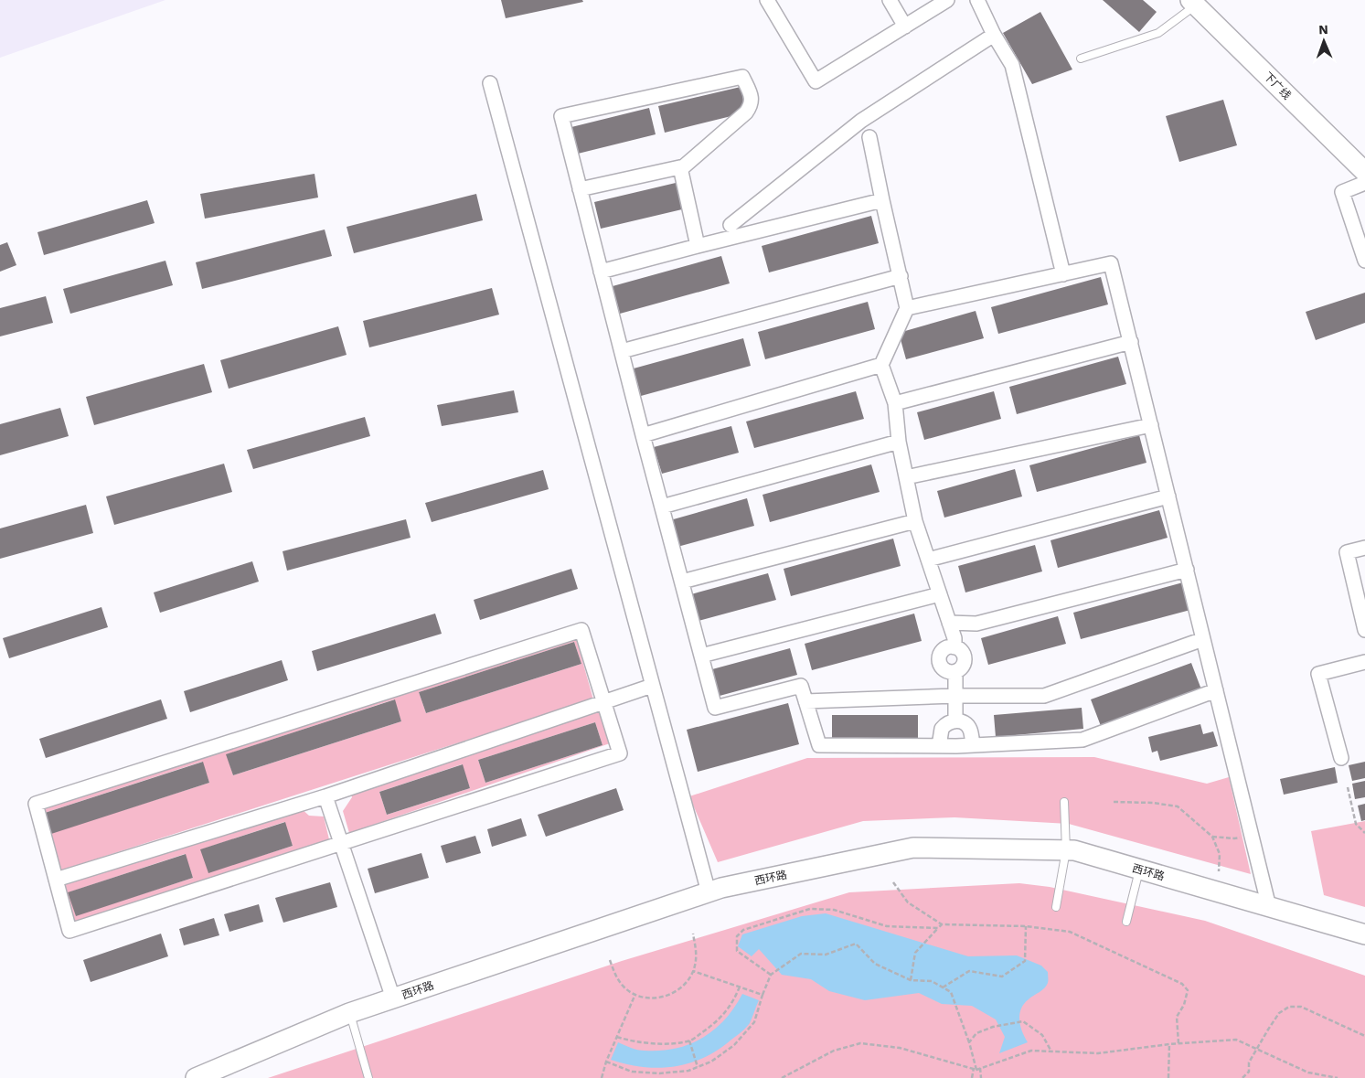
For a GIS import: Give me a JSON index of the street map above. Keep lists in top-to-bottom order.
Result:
{
  "streets": {
    "main road": ["下广线", "西环路"]
  },
  "north": "top"
}
